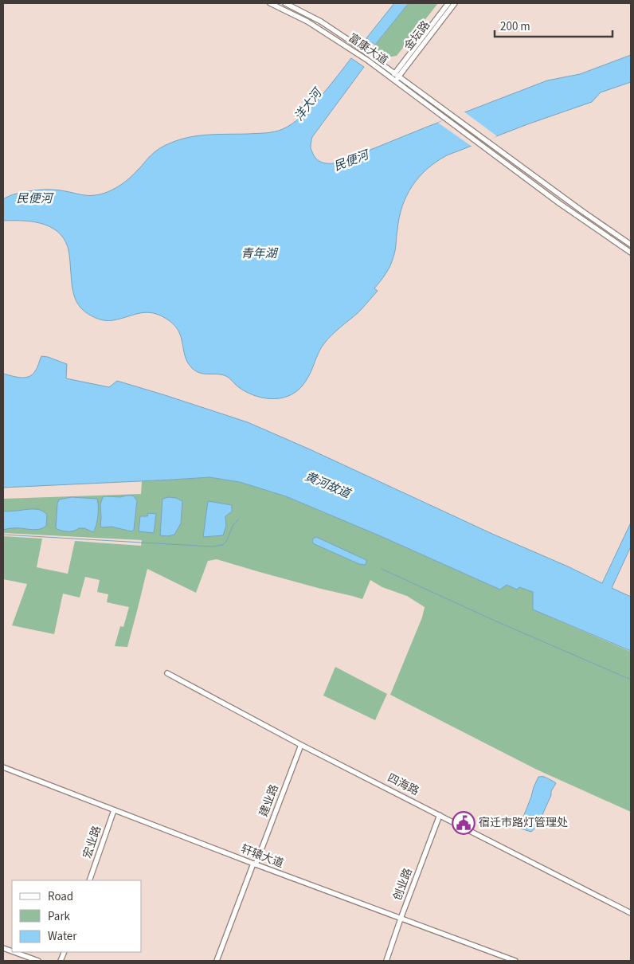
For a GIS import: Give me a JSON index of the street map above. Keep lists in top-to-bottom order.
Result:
{
  "streets": {
    "street": [
      "金坛路",
      "富康大道",
      "四海路",
      "建业路",
      "宏业路",
      "轩辕大道",
      "创业路"
    ]
  },
  "crossings": [
    ["金坛路", "富康大道"],
    ["四海路", "建业路"],
    ["四海路", "创业路"],
    ["建业路", "轩辕大道"],
    ["宏业路", "轩辕大道"],
    ["轩辕大道", "创业路"]
  ],
  "water": [
    "洋大河",
    "民便河",
    "青年湖",
    "黄河故道"
  ],
  "places": {
    "public building": ["宿迁市路灯管理处"]
  },
  "legend": ["Road", "Park", "Water"],
  "scale_bar": "200 m"
}
